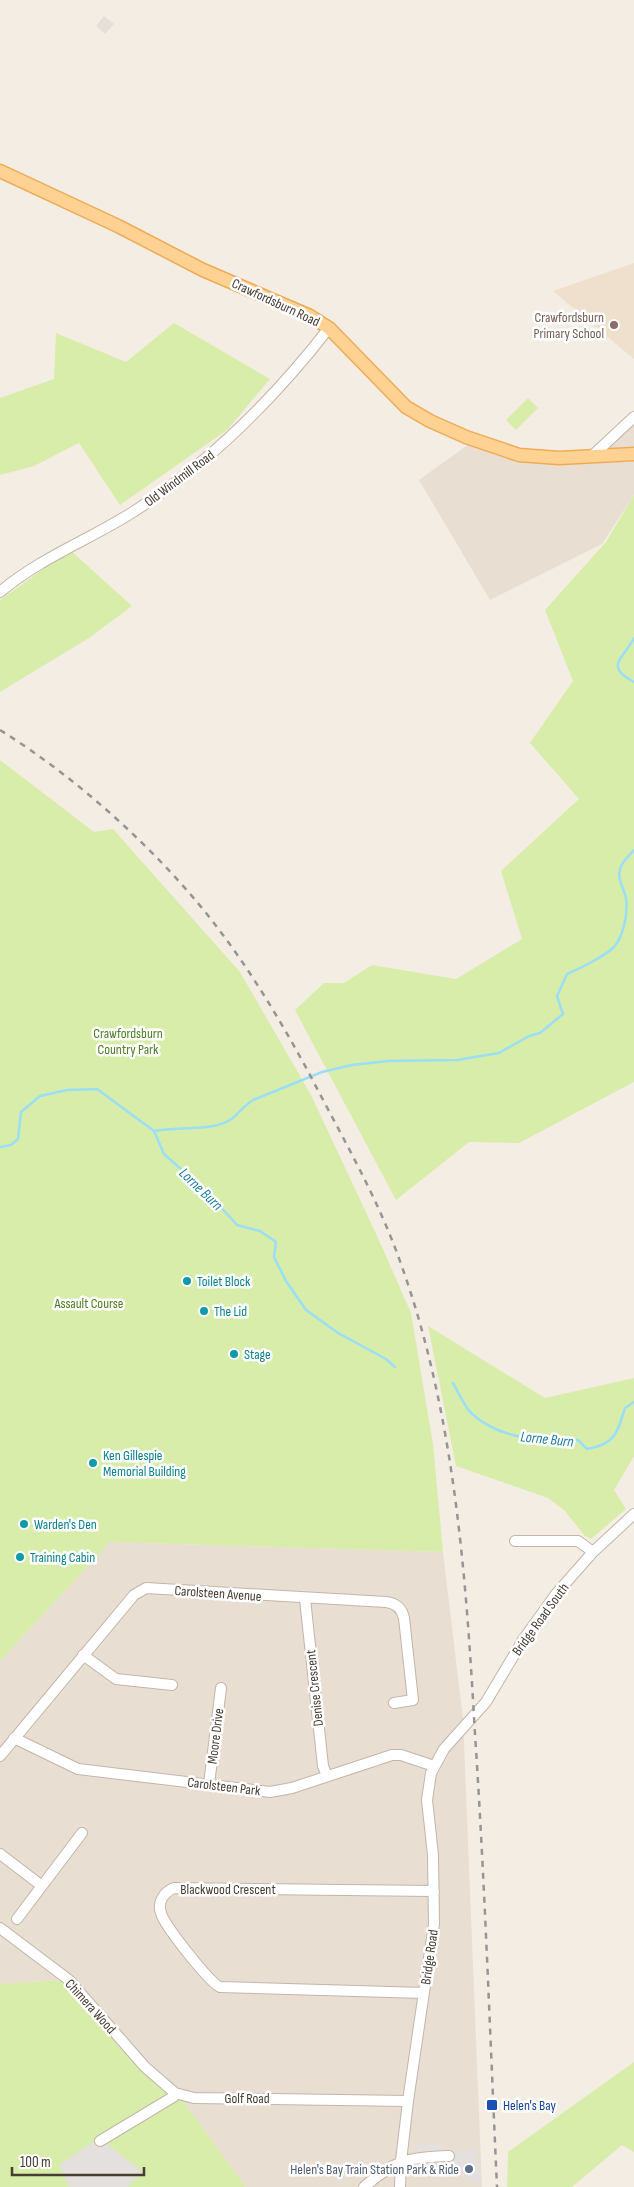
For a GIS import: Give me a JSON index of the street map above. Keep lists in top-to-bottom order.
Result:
{
  "streets": {
    "main road": ["Crawfordsburn Road"],
    "street": [
      "Old Windmill Road",
      "Carolsteen Avenue",
      "Bridge Road South",
      "Denise Crescent",
      "Moore Drive",
      "Carolsteen Park",
      "Blackwood Crescent",
      "Bridge Road",
      "Chimera Wood",
      "Golf Road"
    ]
  },
  "crossings": [
    ["Crawfordsburn Road", "Old Windmill Road"],
    ["Carolsteen Avenue", "Denise Crescent"],
    ["Carolsteen Avenue", "Carolsteen Park"],
    ["Bridge Road South", "Bridge Road"],
    ["Denise Crescent", "Carolsteen Park"],
    ["Moore Drive", "Carolsteen Park"],
    ["Carolsteen Park", "Bridge Road"],
    ["Blackwood Crescent", "Bridge Road"],
    ["Bridge Road", "Golf Road"],
    ["Chimera Wood", "Golf Road"]
  ],
  "water": ["Lorne Burn"],
  "parks": ["Crawfordsburn Country Park", "Assault Course"],
  "places": {
    "other": [
      "Crawfordsburn Primary School",
      "Toilet Block",
      "The Lid",
      "Stage",
      "Ken Gillespie Memorial Building",
      "Warden's Den",
      "Training Cabin",
      "Helen's Bay Train Station Park & Ride"
    ],
    "transit": ["Helen's Bay"]
  },
  "scale_bar": "100 m"
}
